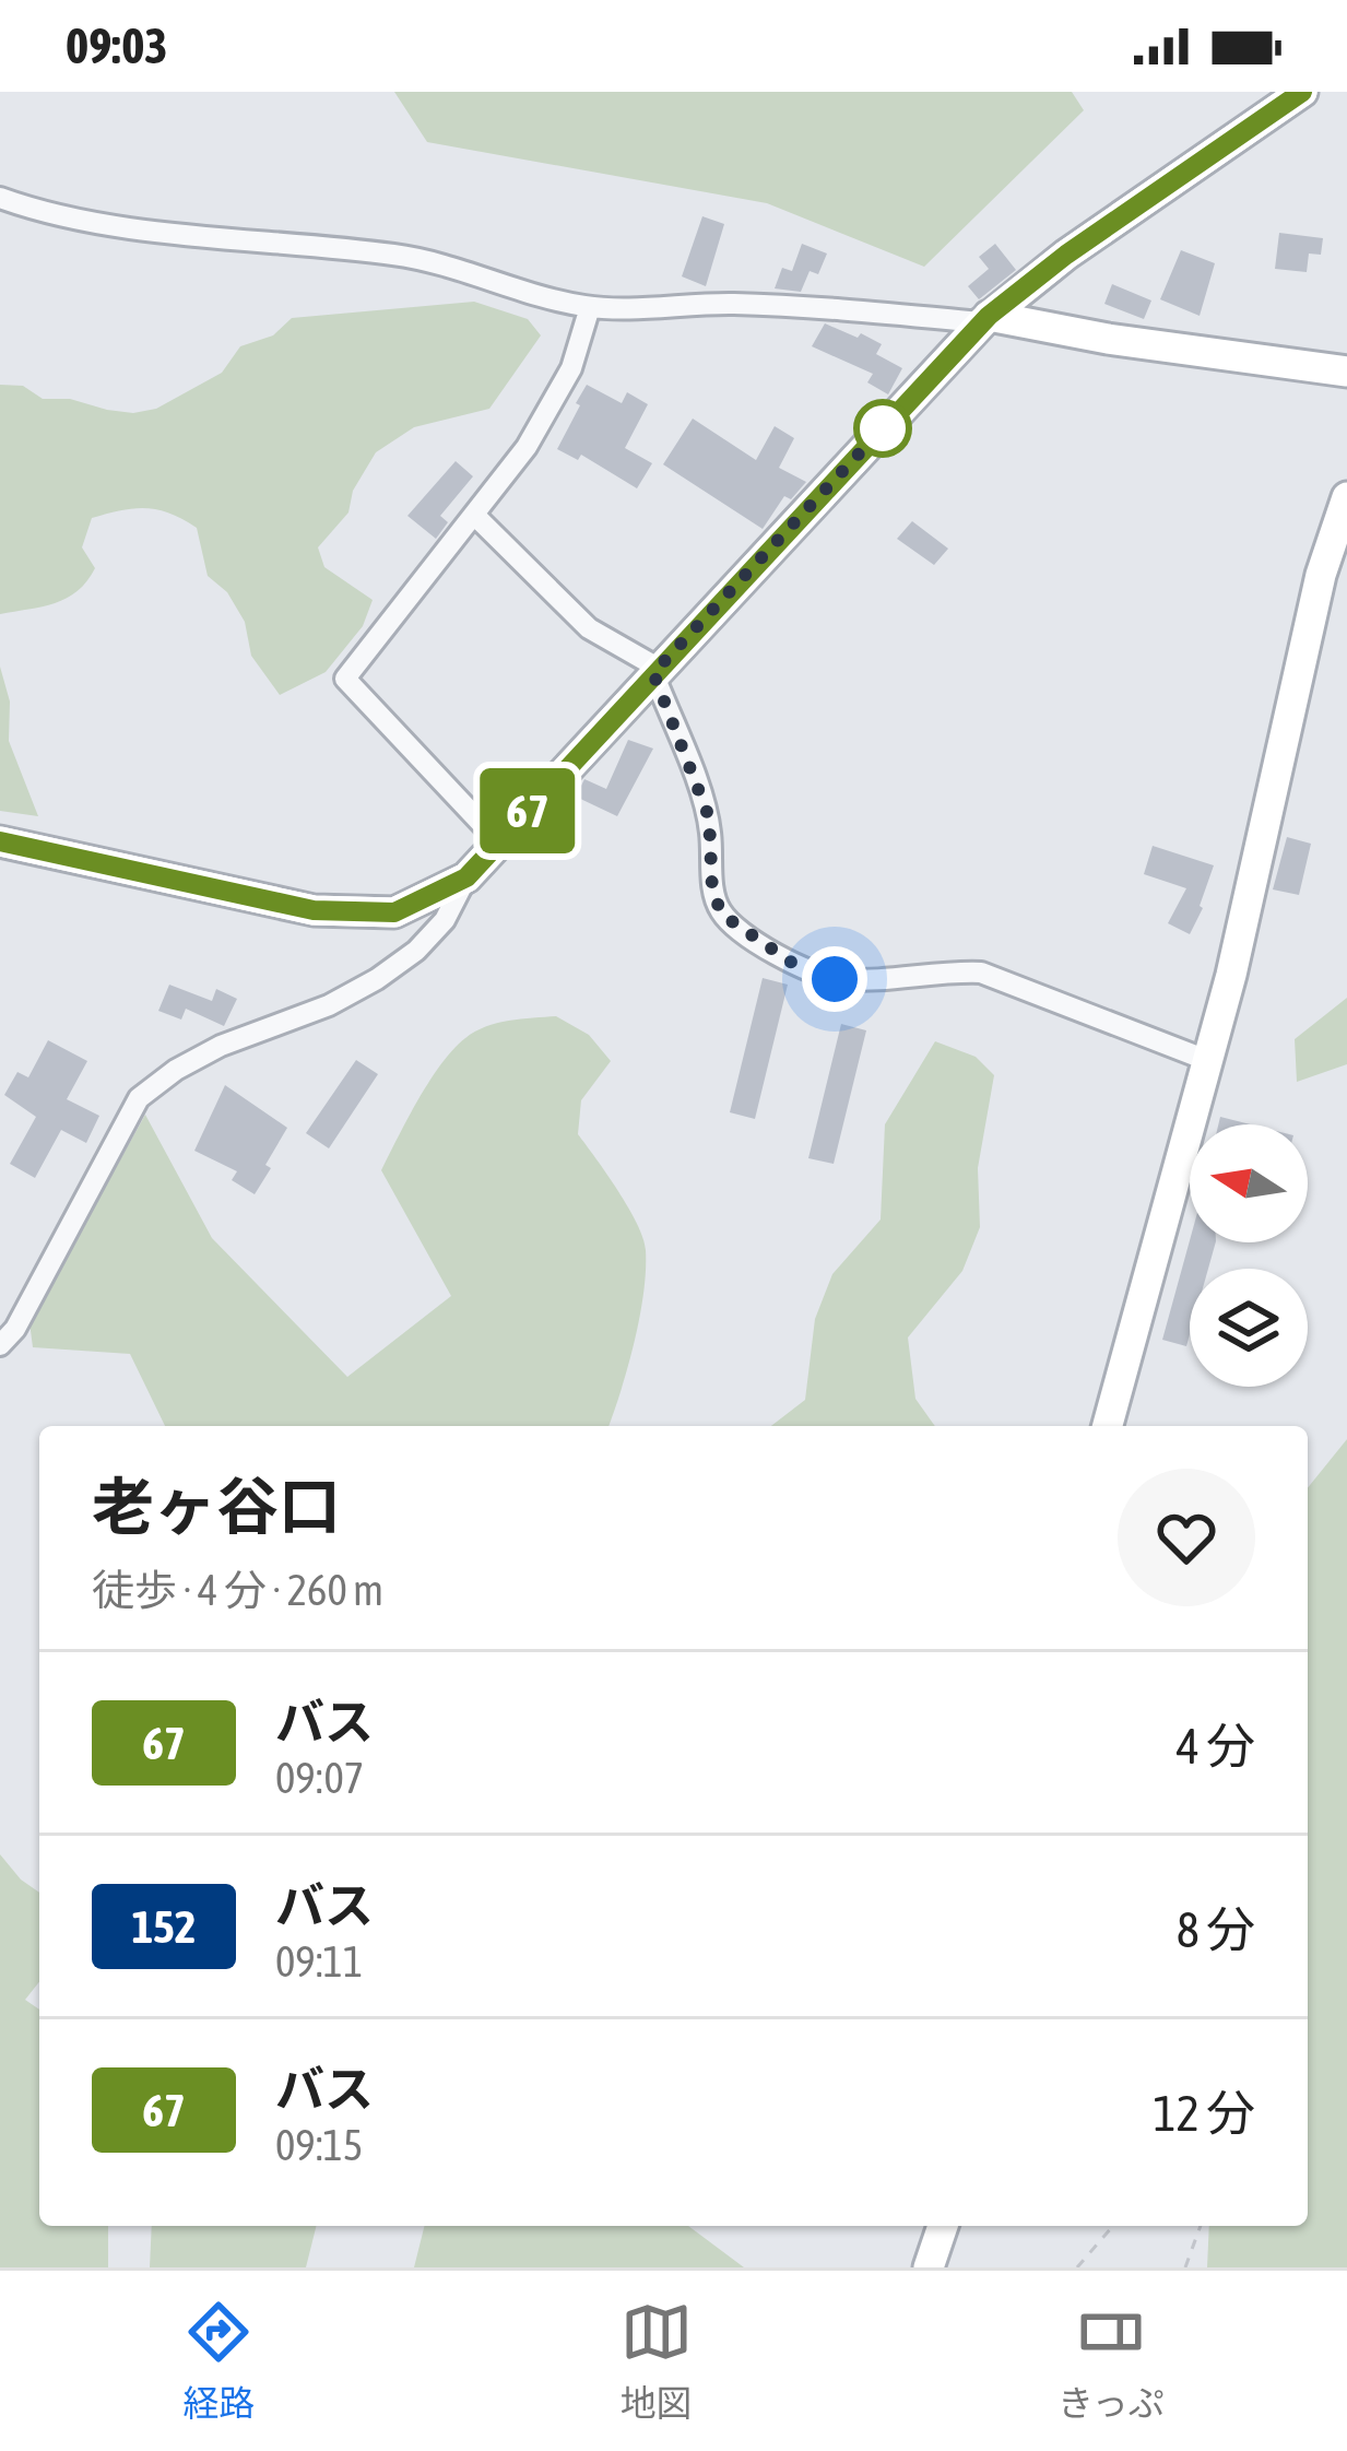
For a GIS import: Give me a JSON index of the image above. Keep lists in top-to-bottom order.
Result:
{
  "lines": ["bus line 67"],
  "north": "left",
  "page": {
    "status": "09:03",
    "on_map": "67",
    "heading": ["老ヶ谷口", "徒歩 · 4 分 · 260 m"],
    "list": [
      {
        "mark": "67",
        "name": "バス",
        "note": "09:07",
        "value": "4 分"
      },
      {
        "mark": "152",
        "name": "バス",
        "note": "09:11",
        "value": "8 分"
      },
      {
        "mark": "67",
        "name": "バス",
        "note": "09:15",
        "value": "12 分"
      }
    ],
    "tabs": ["経路", "地図", "きっぷ"]
  }
}
